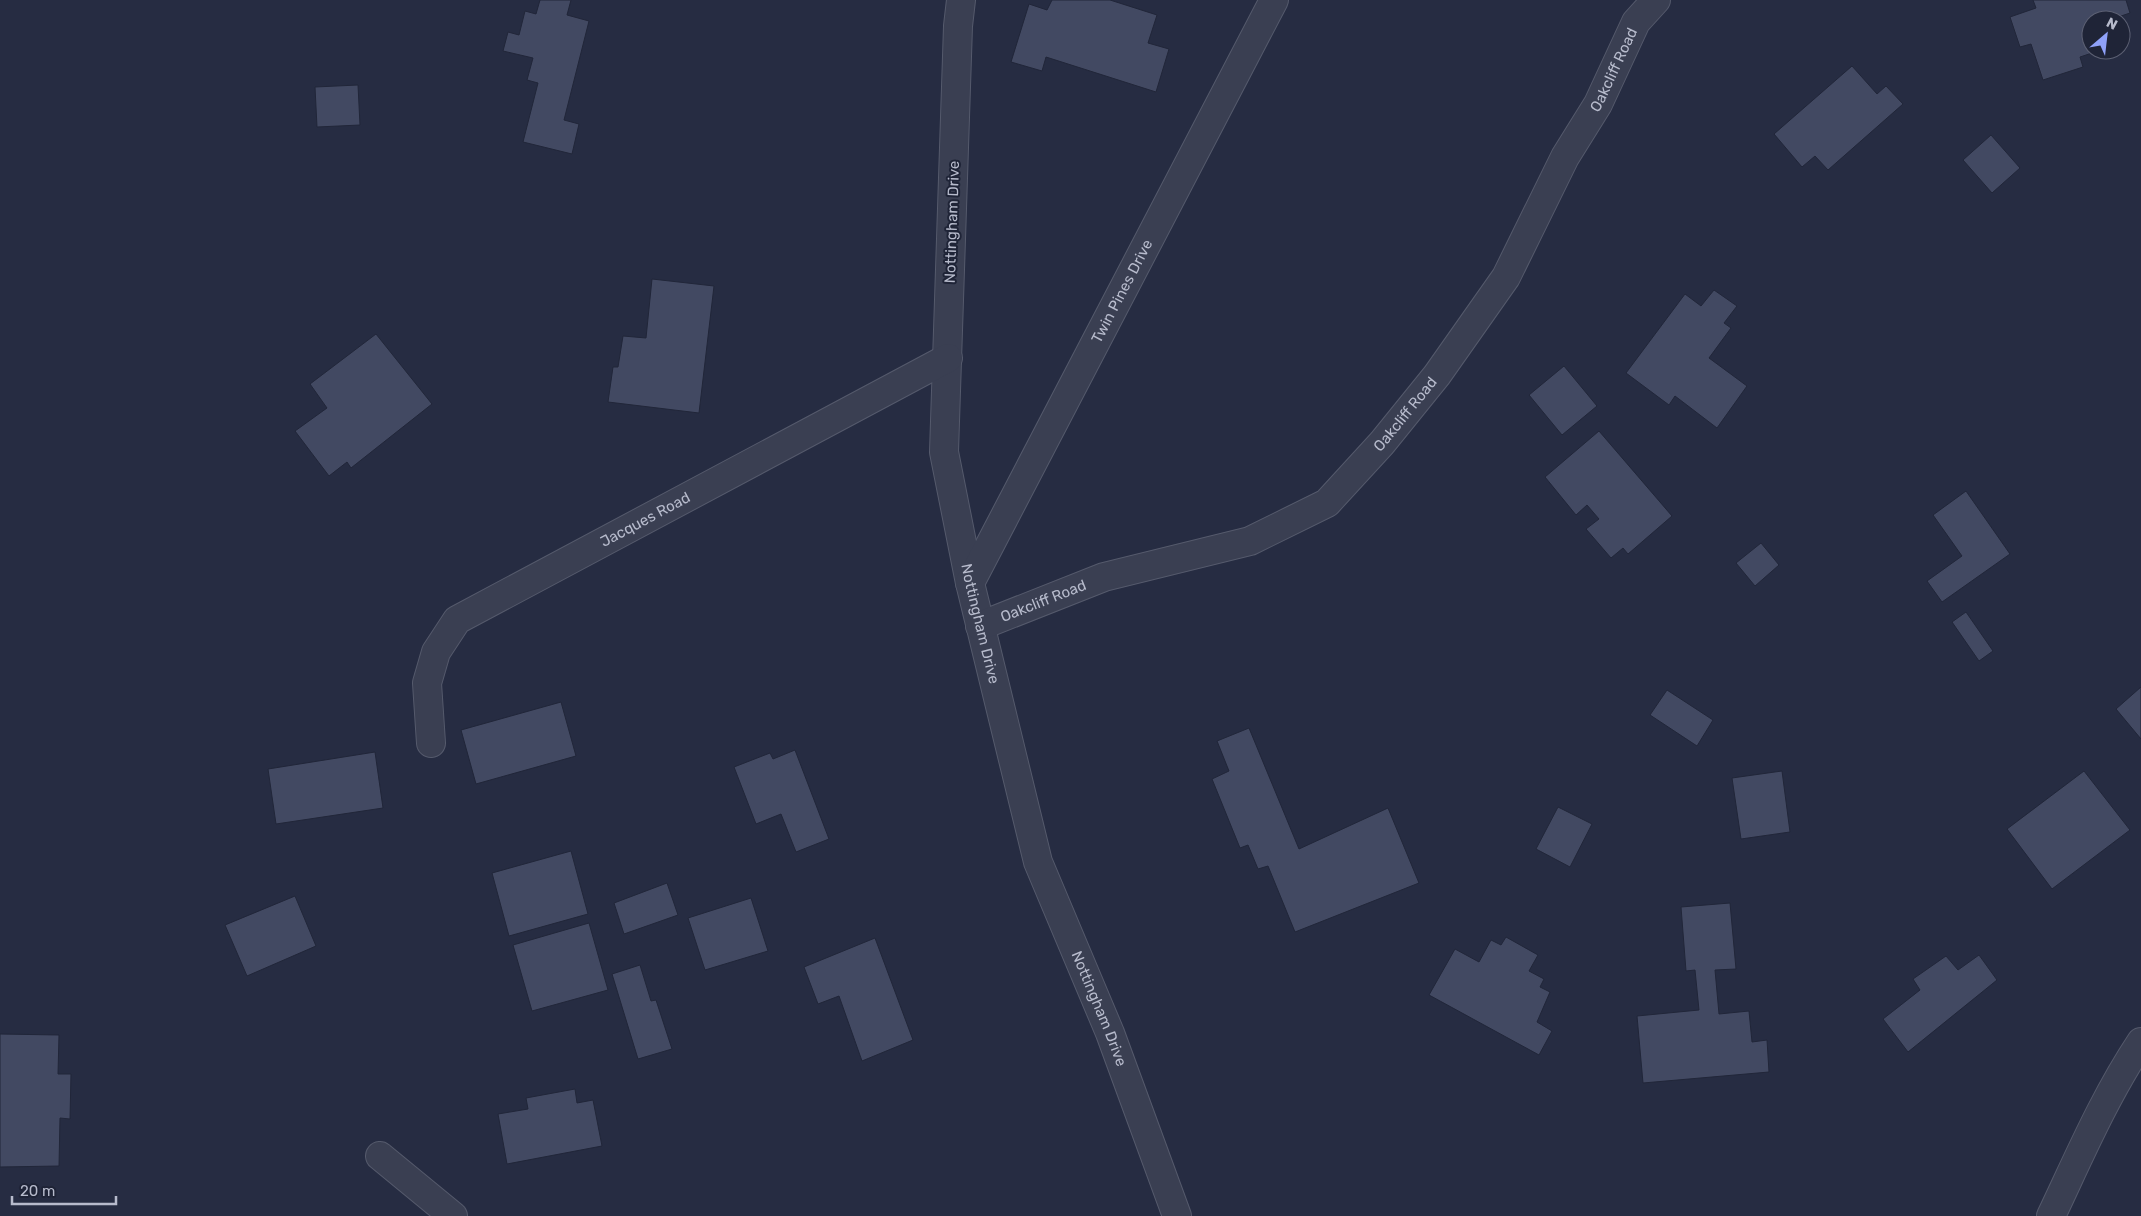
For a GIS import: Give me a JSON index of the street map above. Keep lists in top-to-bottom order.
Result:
{
  "streets": {
    "street": [
      "Oakcliff Road",
      "Nottingham Drive",
      "Twin Pines Drive",
      "Jacques Road"
    ]
  },
  "crossings": [
    ["Oakcliff Road", "Nottingham Drive"],
    ["Nottingham Drive", "Twin Pines Drive"],
    ["Nottingham Drive", "Jacques Road"]
  ],
  "scale_bar": "20 m",
  "north": "top right"
}
